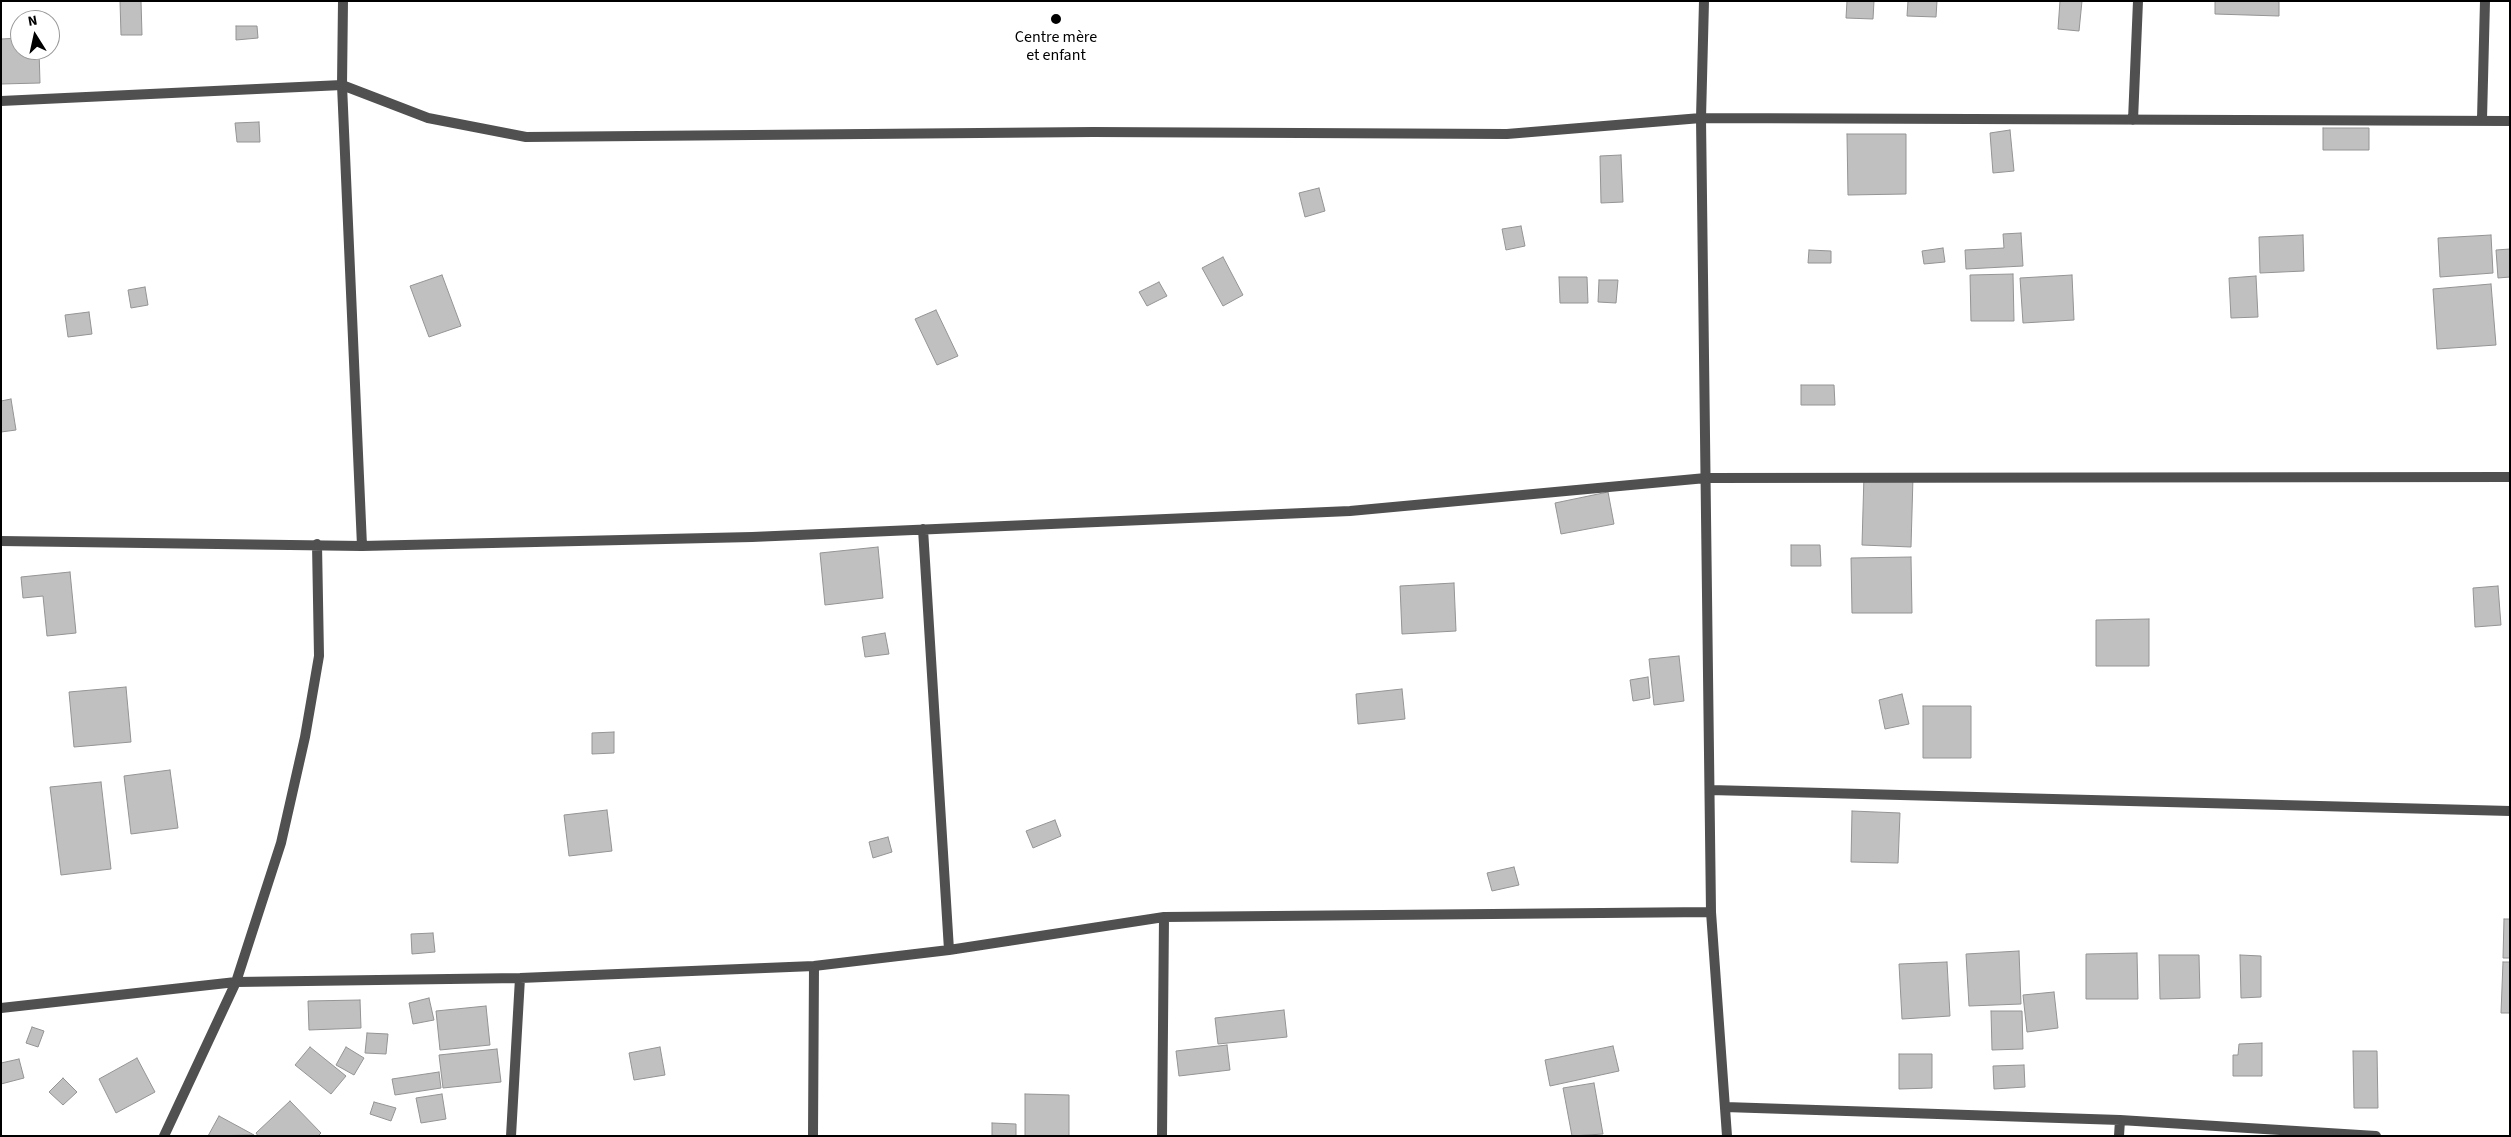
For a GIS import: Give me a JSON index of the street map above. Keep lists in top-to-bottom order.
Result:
{
  "places": ["Centre mère et enfant"],
  "north": "top"
}
